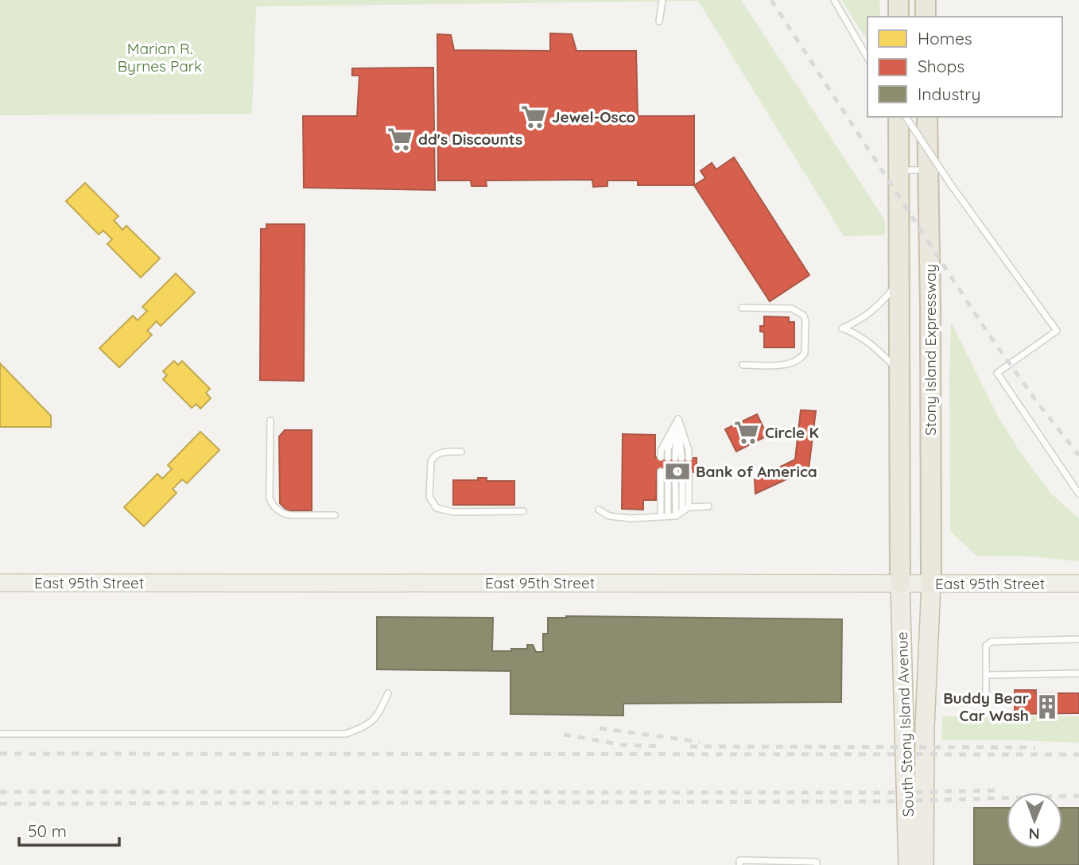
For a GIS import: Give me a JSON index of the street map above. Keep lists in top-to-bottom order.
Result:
{
  "streets": {
    "highway": ["Stony Island Expressway", "South Stony Island Avenue"],
    "main road": ["East 95th Street"]
  },
  "crossings": [
    ["Stony Island Expressway", "East 95th Street"],
    ["Stony Island Expressway", "South Stony Island Avenue"],
    ["East 95th Street", "South Stony Island Avenue"]
  ],
  "parks": ["Marian R. Byrnes Park"],
  "places": {
    "supermarket": ["Jewel-Osco", "dd's Discounts", "Circle K"],
    "bank": ["Bank of America"],
    "building": ["Buddy Bear Car Wash"]
  },
  "legend": ["Homes", "Shops", "Industry"],
  "scale_bar": "50 m",
  "north": "bottom"
}
